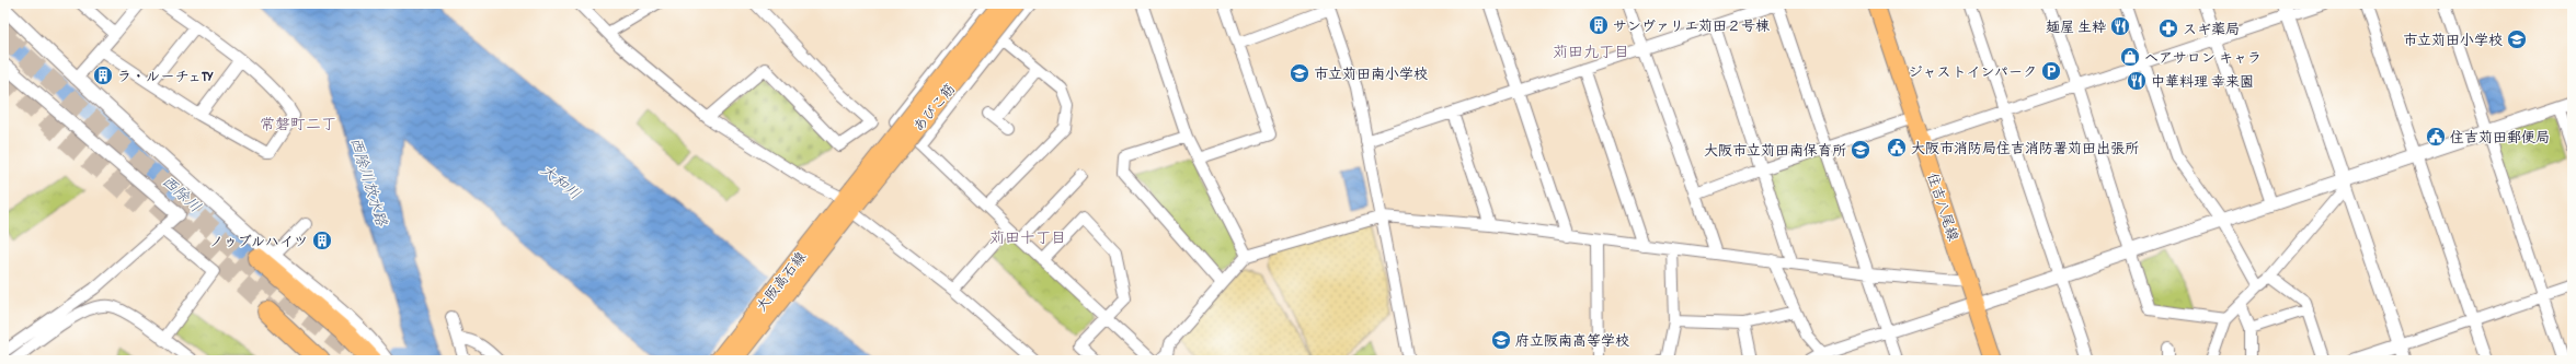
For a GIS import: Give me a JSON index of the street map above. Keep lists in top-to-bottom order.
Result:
{
  "streets": {
    "main road": ["あびこ筋", "住吉八尾線", "大阪高石線"]
  },
  "crossings": [
    ["あびこ筋", "大阪高石線"]
  ],
  "districts": ["苅田九丁目", "常磐町二丁", "苅田十丁目"],
  "water": ["西除川放水路", "大和川", "西除川"],
  "places": {
    "building": ["サンヴァリエ苅田２号棟", "ラ・ルーチェTY", "ノゥブルハイツ"],
    "restaurant": ["麺屋 生粋", "中華料理 幸来園"],
    "pharmacy": ["スギ薬局"],
    "school or university": [
      "市立苅田小学校",
      "市立苅田南小学校",
      "大阪市立苅田南保育所",
      "府立阪南高等学校"
    ],
    "shop": ["ヘアサロン キャラ"],
    "parking": ["ジャストインパーク"],
    "public building": ["住吉苅田郵便局", "大阪市消防局住吉消防署苅田出張所"]
  }
}
